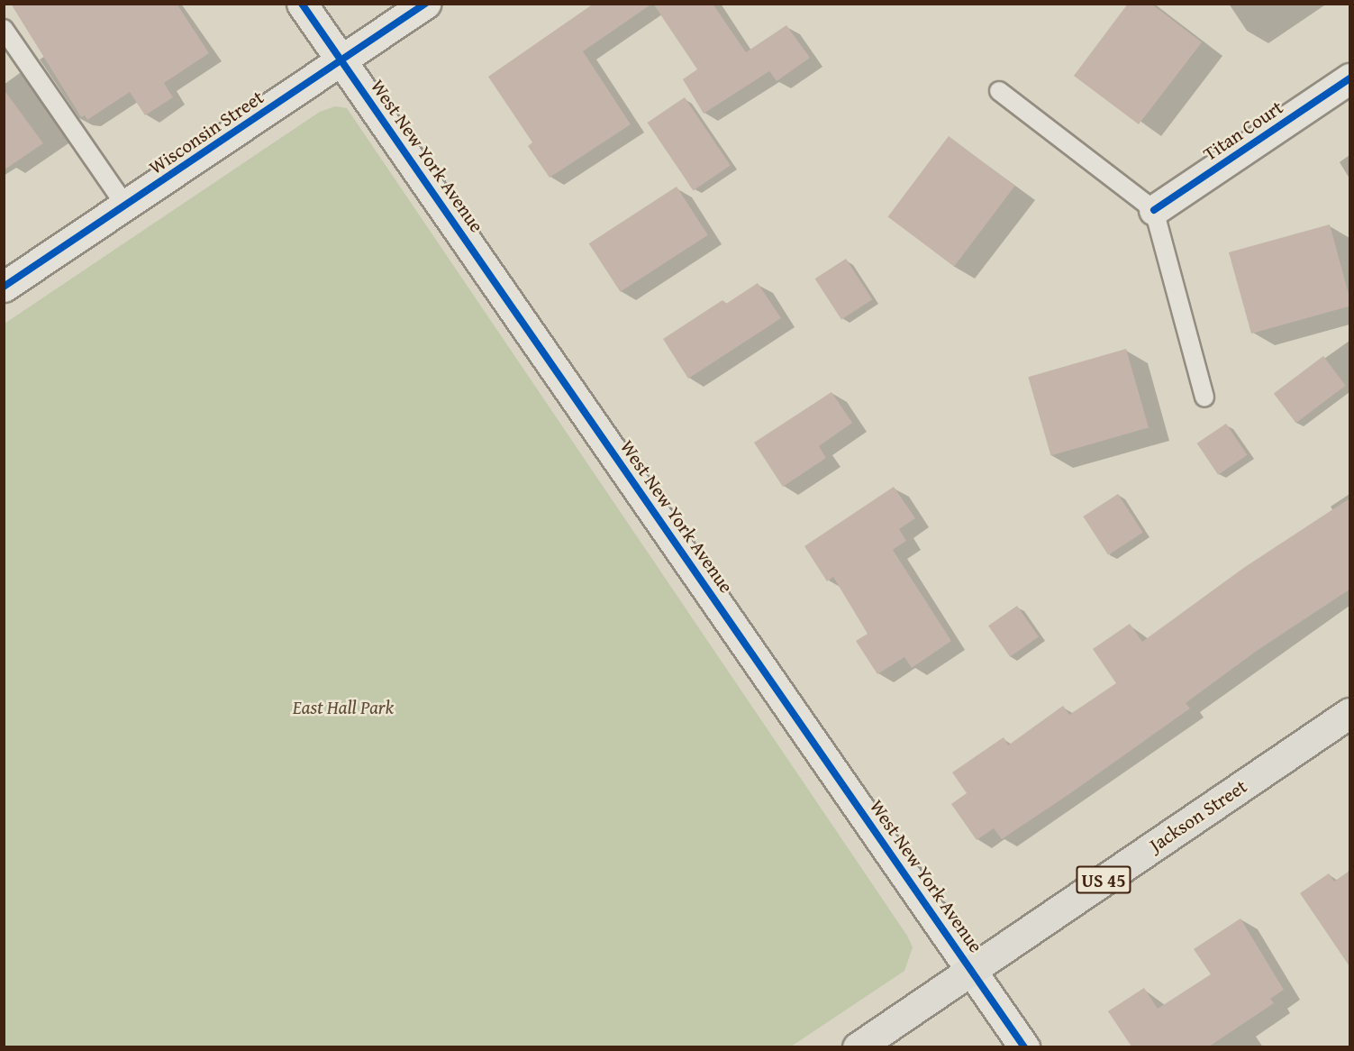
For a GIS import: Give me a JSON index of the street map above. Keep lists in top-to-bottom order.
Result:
{
  "streets": {
    "main road": ["Jackson Street", "US 45"],
    "street": ["Titan Court", "Wisconsin Street", "West New York Avenue"]
  },
  "crossings": [
    ["Wisconsin Street", "West New York Avenue"],
    ["West New York Avenue", "Jackson Street"]
  ],
  "parks": ["East Hall Park"]
}
